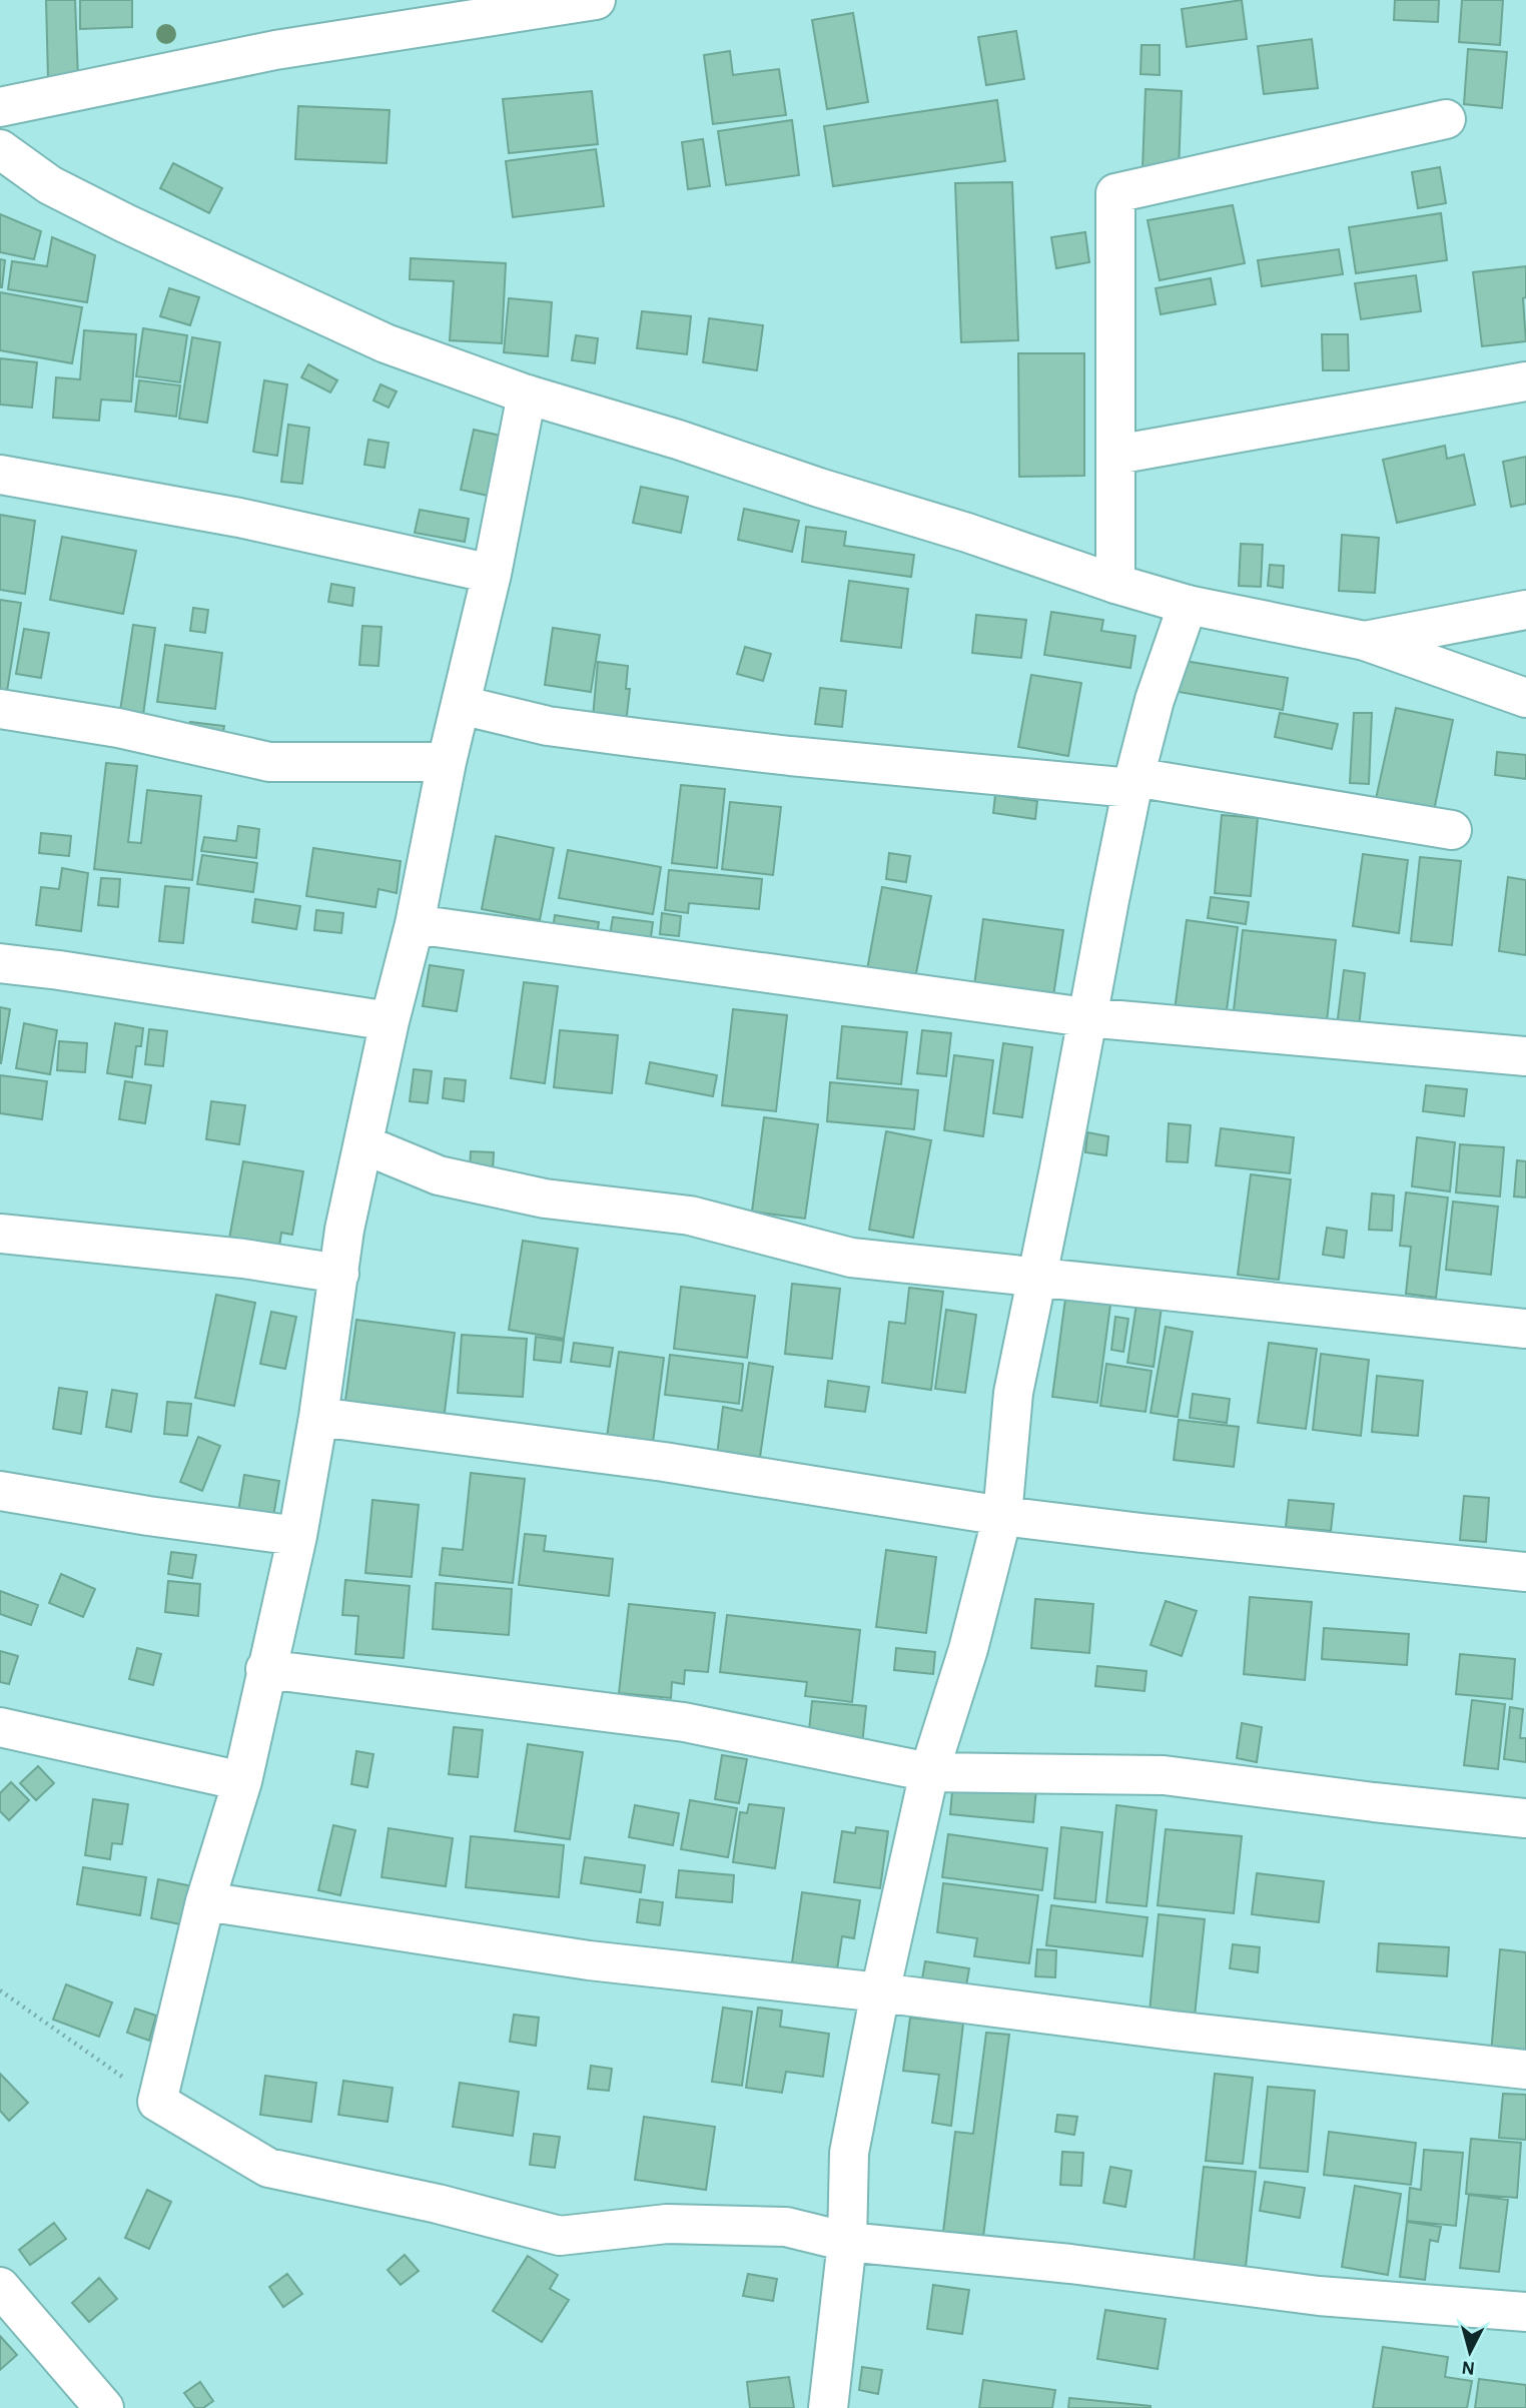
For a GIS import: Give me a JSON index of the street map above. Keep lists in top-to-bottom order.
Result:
{
  "north": "bottom"
}
